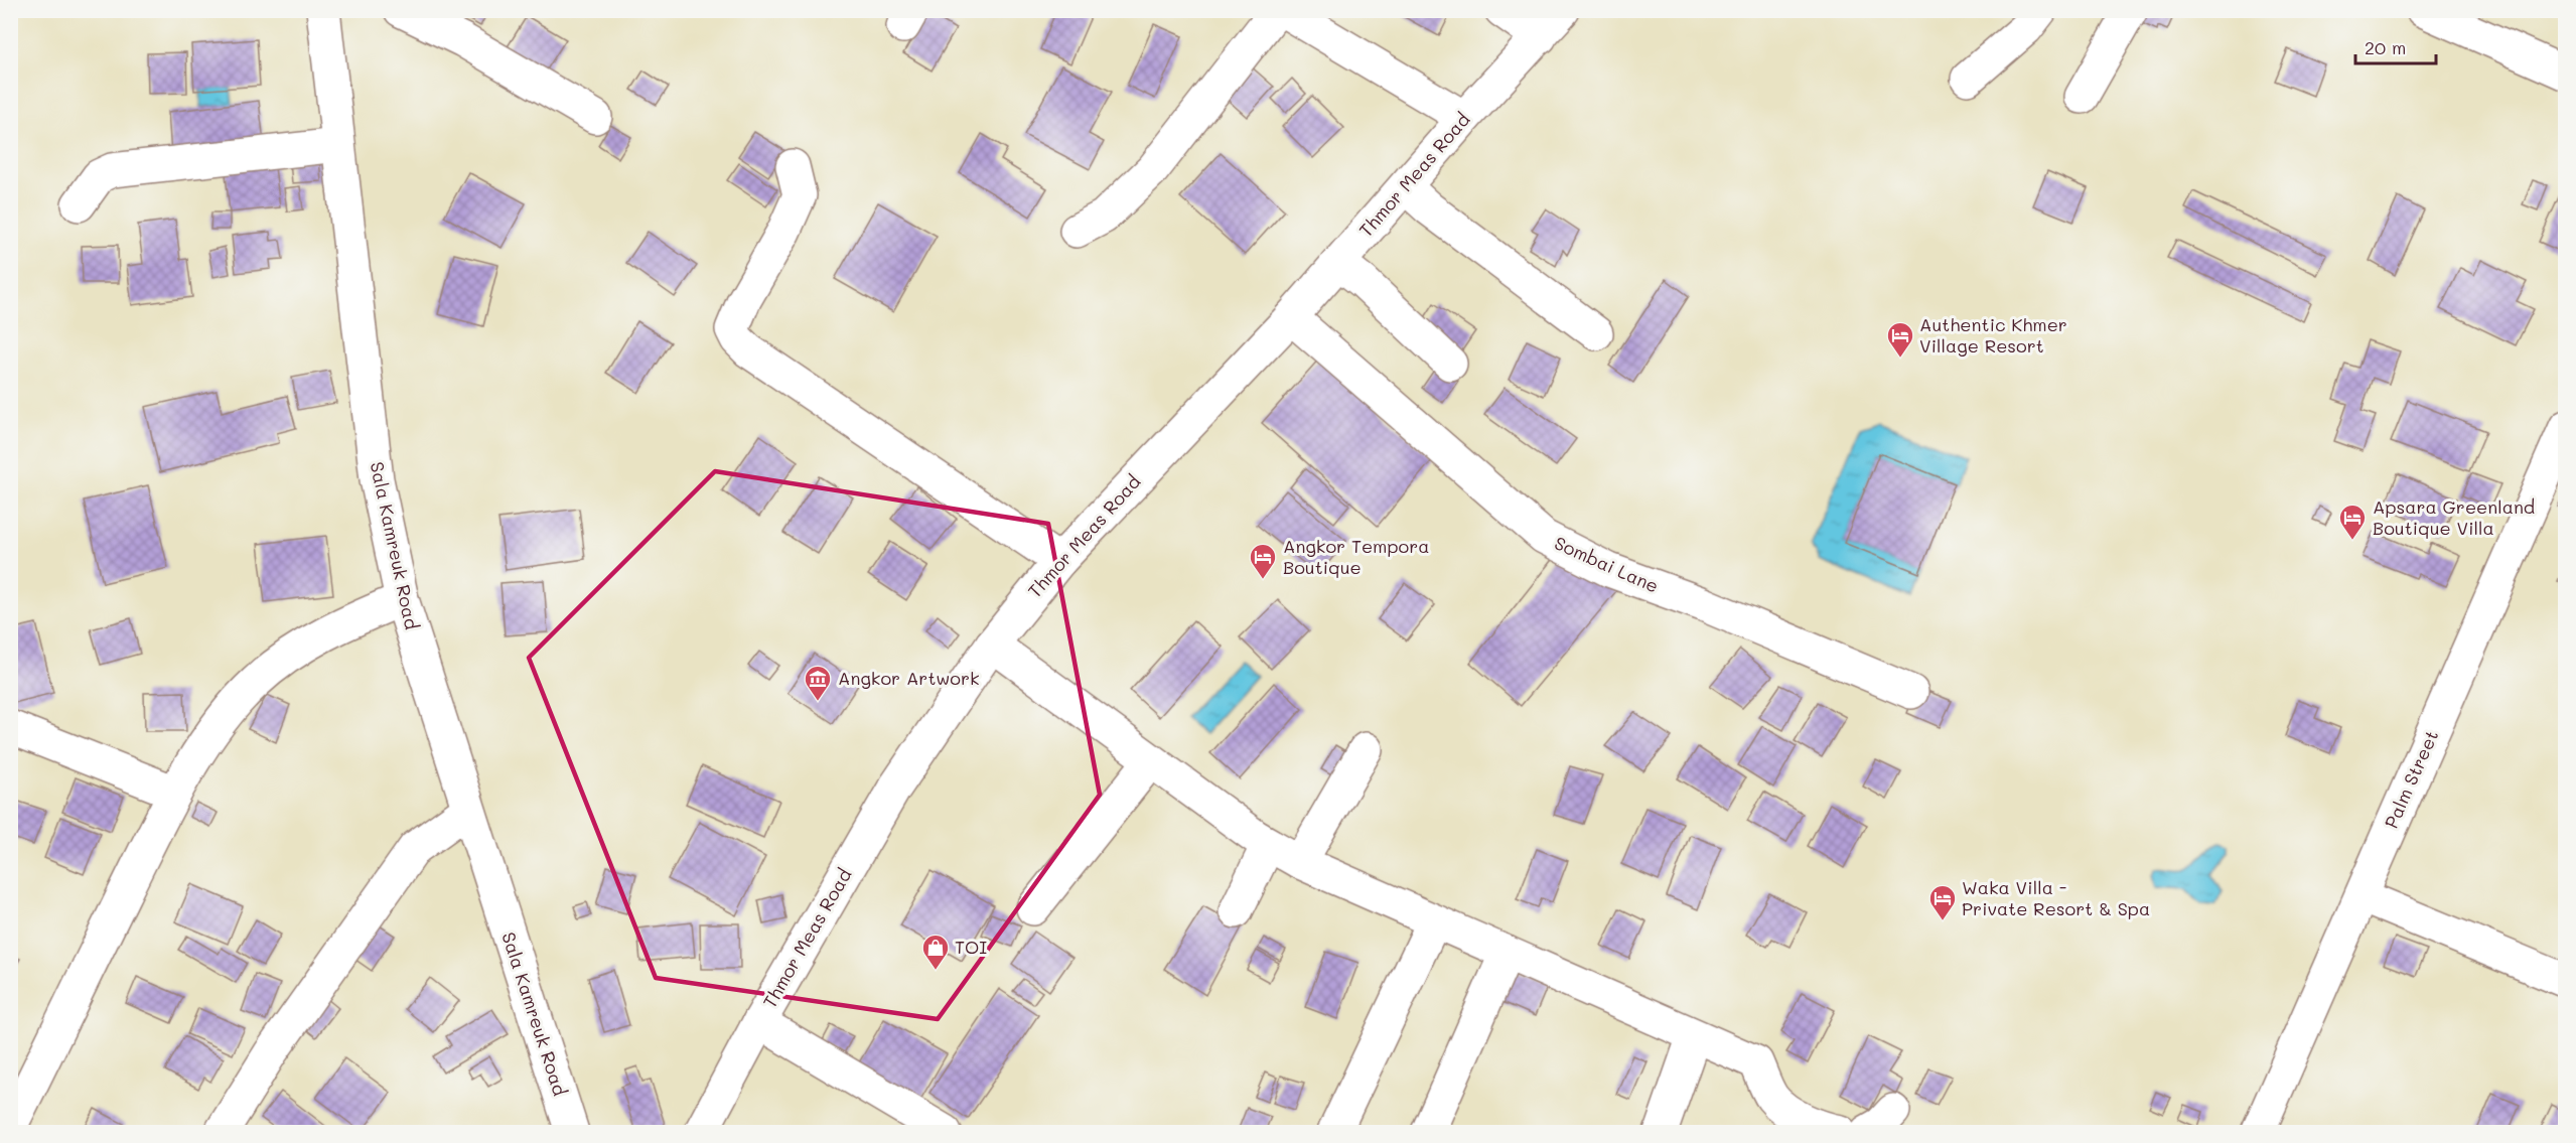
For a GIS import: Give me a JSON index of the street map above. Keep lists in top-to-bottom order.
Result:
{
  "streets": {
    "street": [
      "Thmor Meas Road",
      "Sala Kamreuk Road",
      "Sombai Lane",
      "Palm Street"
    ]
  },
  "crossings": [
    ["Thmor Meas Road", "Sombai Lane"]
  ],
  "places": {
    "hotel": [
      "Authentic Khmer Village Resort",
      "Apsara Greenland Boutique Villa",
      "Angkor Tempora Boutique",
      "Waka Villa - Private Resort & Spa"
    ],
    "museum": ["Angkor Artwork"],
    "shop": ["TOI"]
  },
  "scale_bar": "20 m"
}
